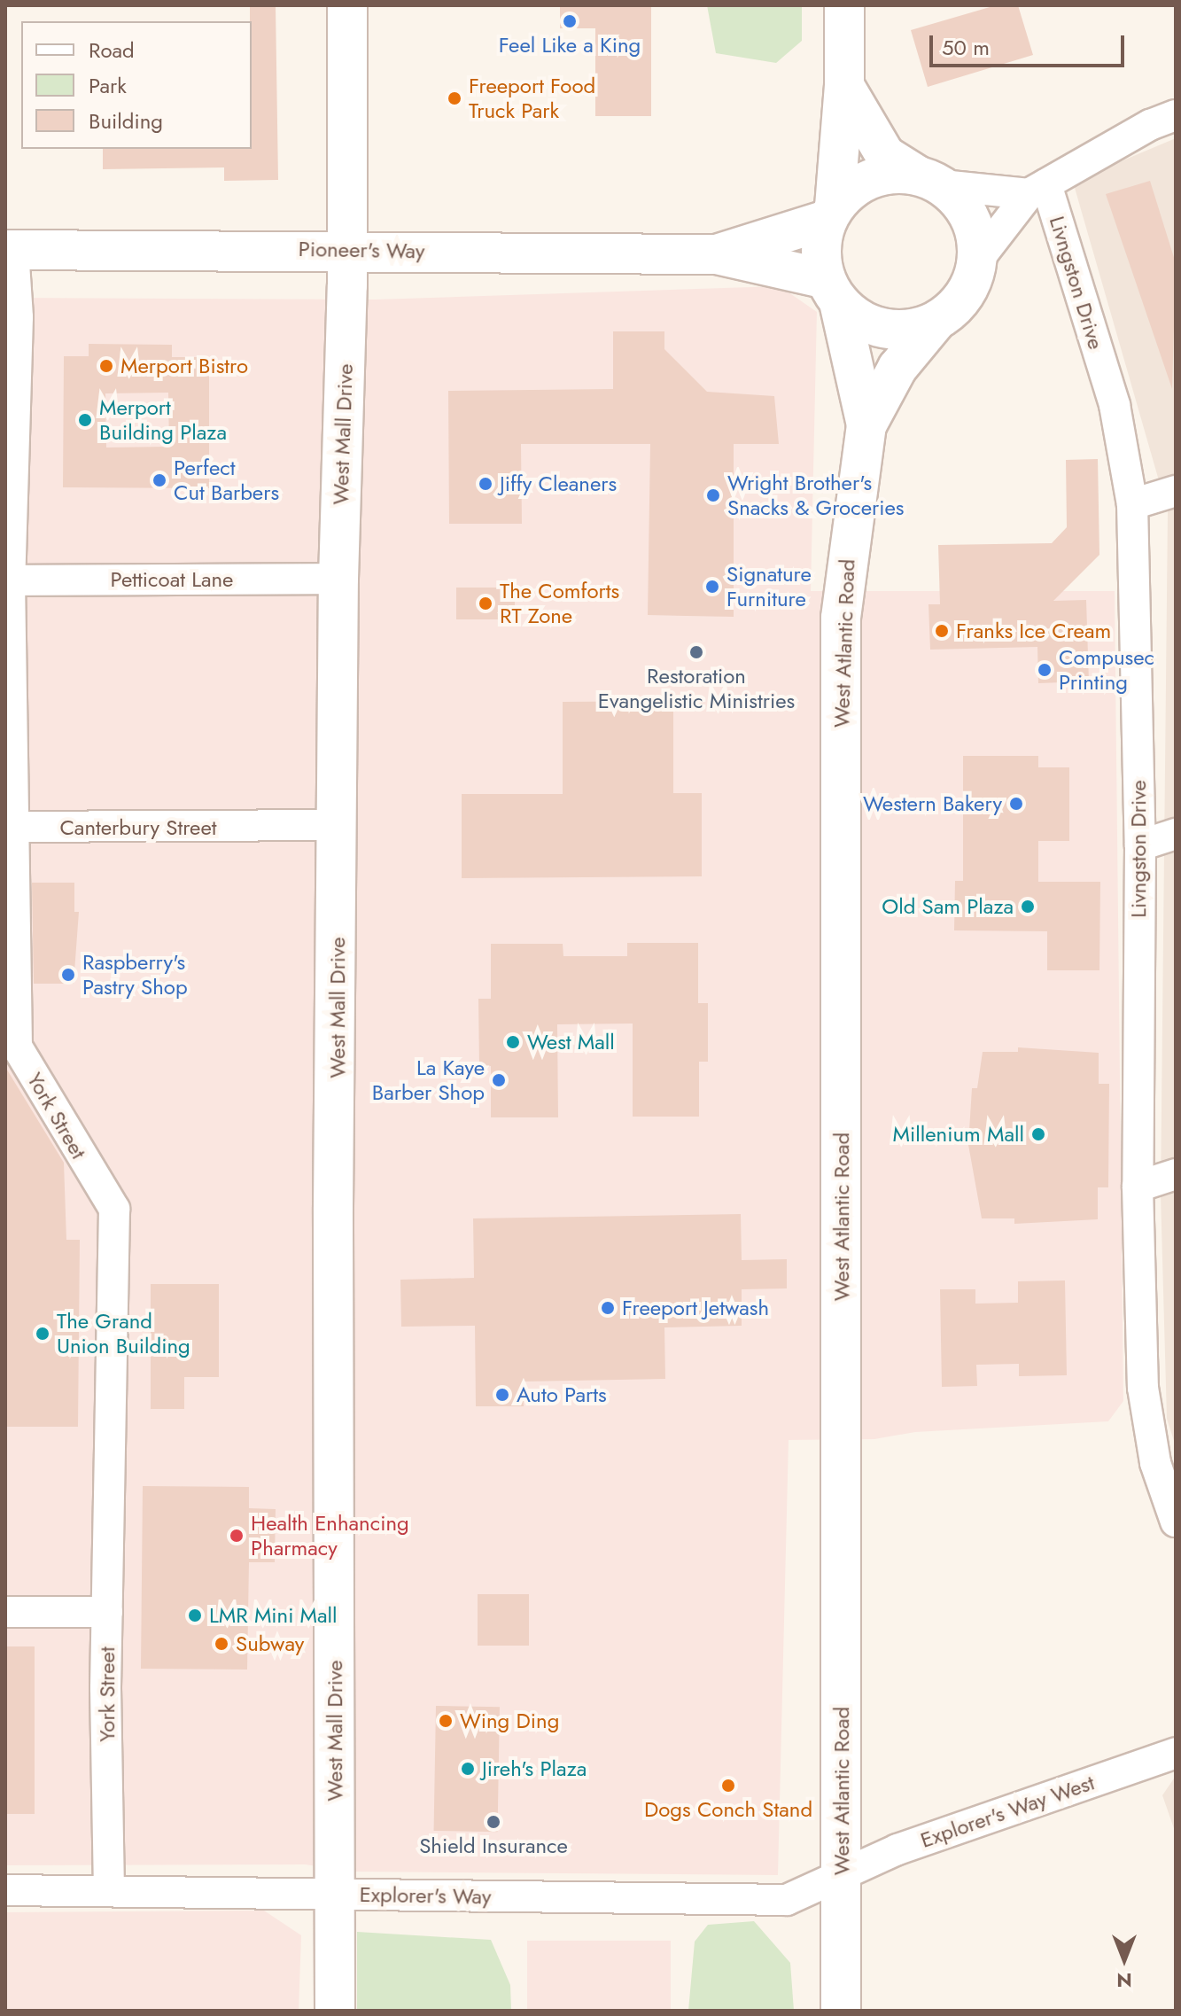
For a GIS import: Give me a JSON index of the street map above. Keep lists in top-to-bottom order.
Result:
{
  "streets": {
    "main road": ["Pioneer's Way", "West Mall Drive", "West Atlantic Road"],
    "street": [
      "Livngston Drive",
      "Petticoat Lane",
      "Canterbury Street",
      "York Street",
      "Explorer's Way West",
      "Explorer's Way"
    ]
  },
  "crossings": [
    ["Pioneer's Way", "West Mall Drive"],
    ["Pioneer's Way", "West Atlantic Road"],
    ["Pioneer's Way", "York Street"],
    ["West Mall Drive", "Petticoat Lane"],
    ["West Mall Drive", "Canterbury Street"],
    ["West Mall Drive", "Explorer's Way"],
    ["Petticoat Lane", "York Street"],
    ["West Atlantic Road", "Explorer's Way West"],
    ["West Atlantic Road", "Explorer's Way"],
    ["Canterbury Street", "York Street"],
    ["York Street", "Explorer's Way"],
    ["Explorer's Way West", "Explorer's Way"]
  ],
  "places": [
    "Feel Like a King",
    "Freeport Food Truck Park",
    "Merport Bistro",
    "Merport Building Plaza",
    "Perfect Cut Barbers",
    "Jiffy Cleaners",
    "Wright Brother's Snacks & Groceries",
    "Signature Furniture",
    "The Comforts RT Zone",
    "Franks Ice Cream",
    "Restoration Evangelistic Ministries",
    "Compusec Printing",
    "Western Bakery",
    "Old Sam Plaza",
    "Raspberry's Pastry Shop",
    "West Mall",
    "La Kaye Barber Shop",
    "Millenium Mall",
    "Freeport Jetwash",
    "The Grand Union Building",
    "Auto Parts",
    "Health Enhancing Pharmacy",
    "LMR Mini Mall",
    "Subway",
    "Wing Ding",
    "Jireh's Plaza",
    "Dogs Conch Stand",
    "Shield Insurance"
  ],
  "legend": ["Road", "Park", "Building"],
  "scale_bar": "50 m",
  "north": "bottom"
}
